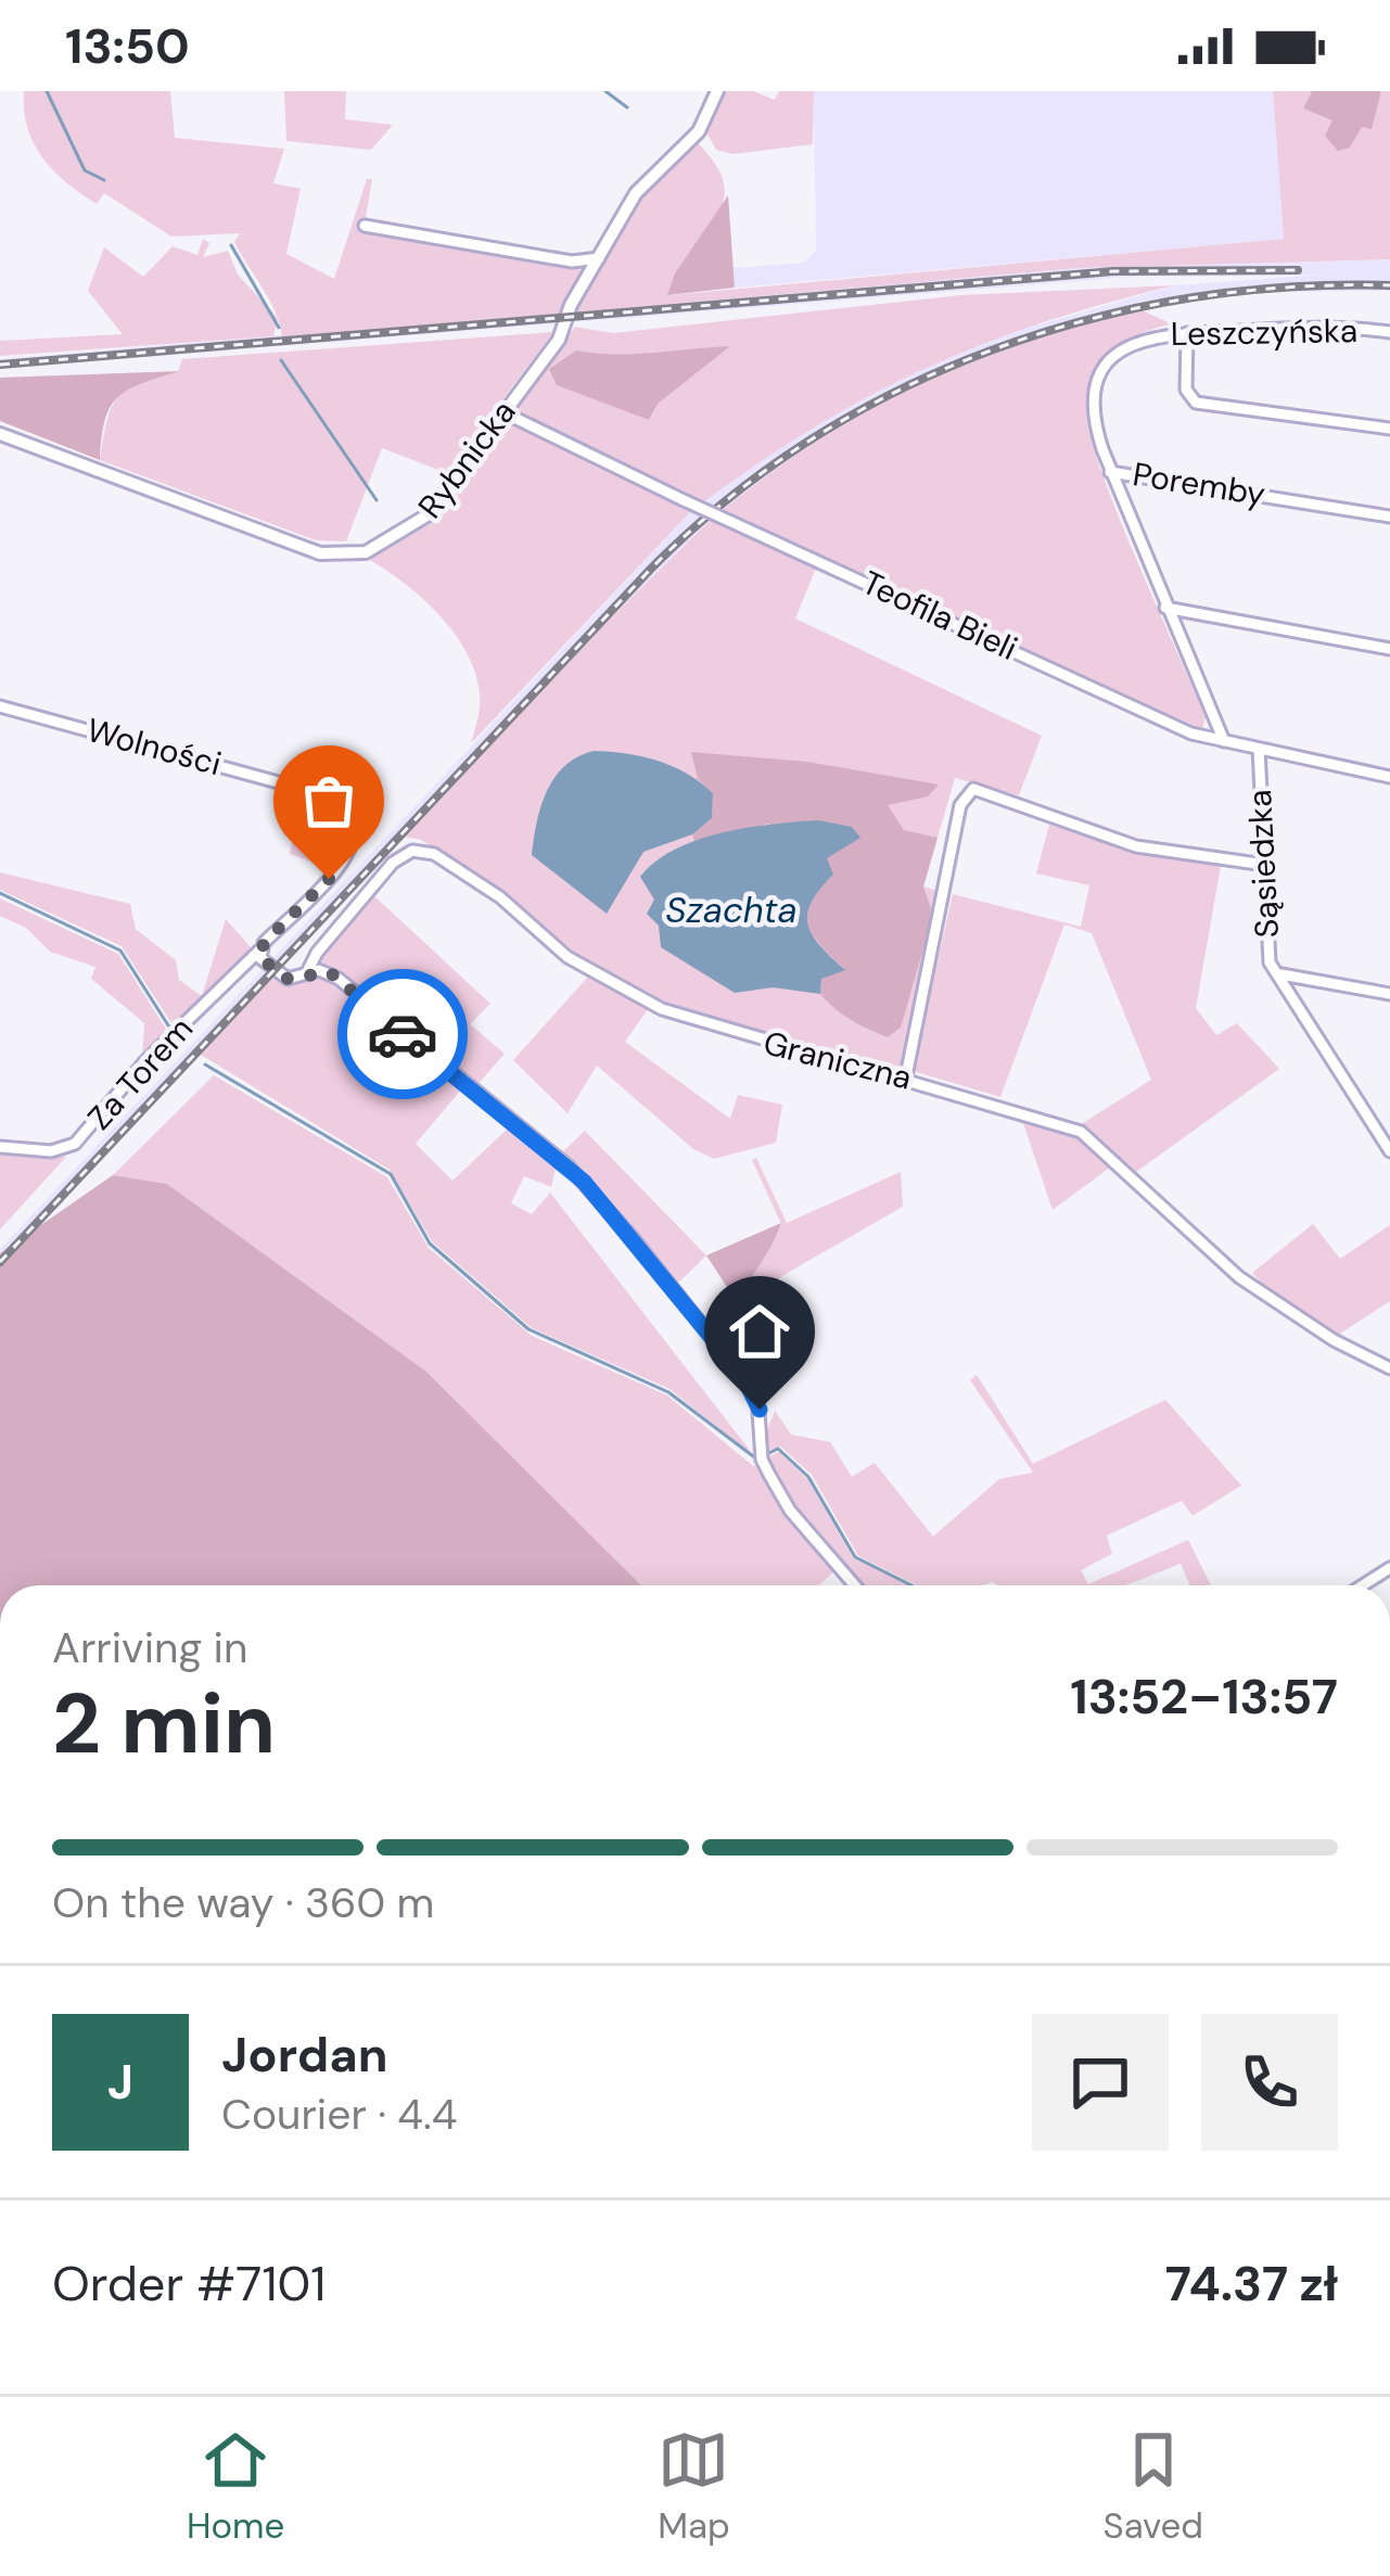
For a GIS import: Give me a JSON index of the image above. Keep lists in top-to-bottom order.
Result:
{
  "streets": {
    "street": [
      "Leszczyńska",
      "Rybnicka",
      "Poremby",
      "Teofila Bieli",
      "Wolności",
      "Sąsiedzka",
      "Graniczna",
      "Za Torem"
    ]
  },
  "crossings": [
    ["Leszczyńska", "Poremby"],
    ["Rybnicka", "Teofila Bieli"],
    ["Poremby", "Teofila Bieli"],
    ["Teofila Bieli", "Sąsiedzka"],
    ["Wolności", "Za Torem"]
  ],
  "water": ["Szachta"],
  "page": {
    "status": "13:50",
    "heading": ["2 min", "Arriving in", "13:52–13:57"],
    "panel": [
      "Jordan",
      "Courier · 4.4",
      "Order #7101",
      "74.37 zł"
    ],
    "bar": "On the way · 360 m",
    "round": "J",
    "tabs": ["Home", "Map", "Saved"]
  }
}
